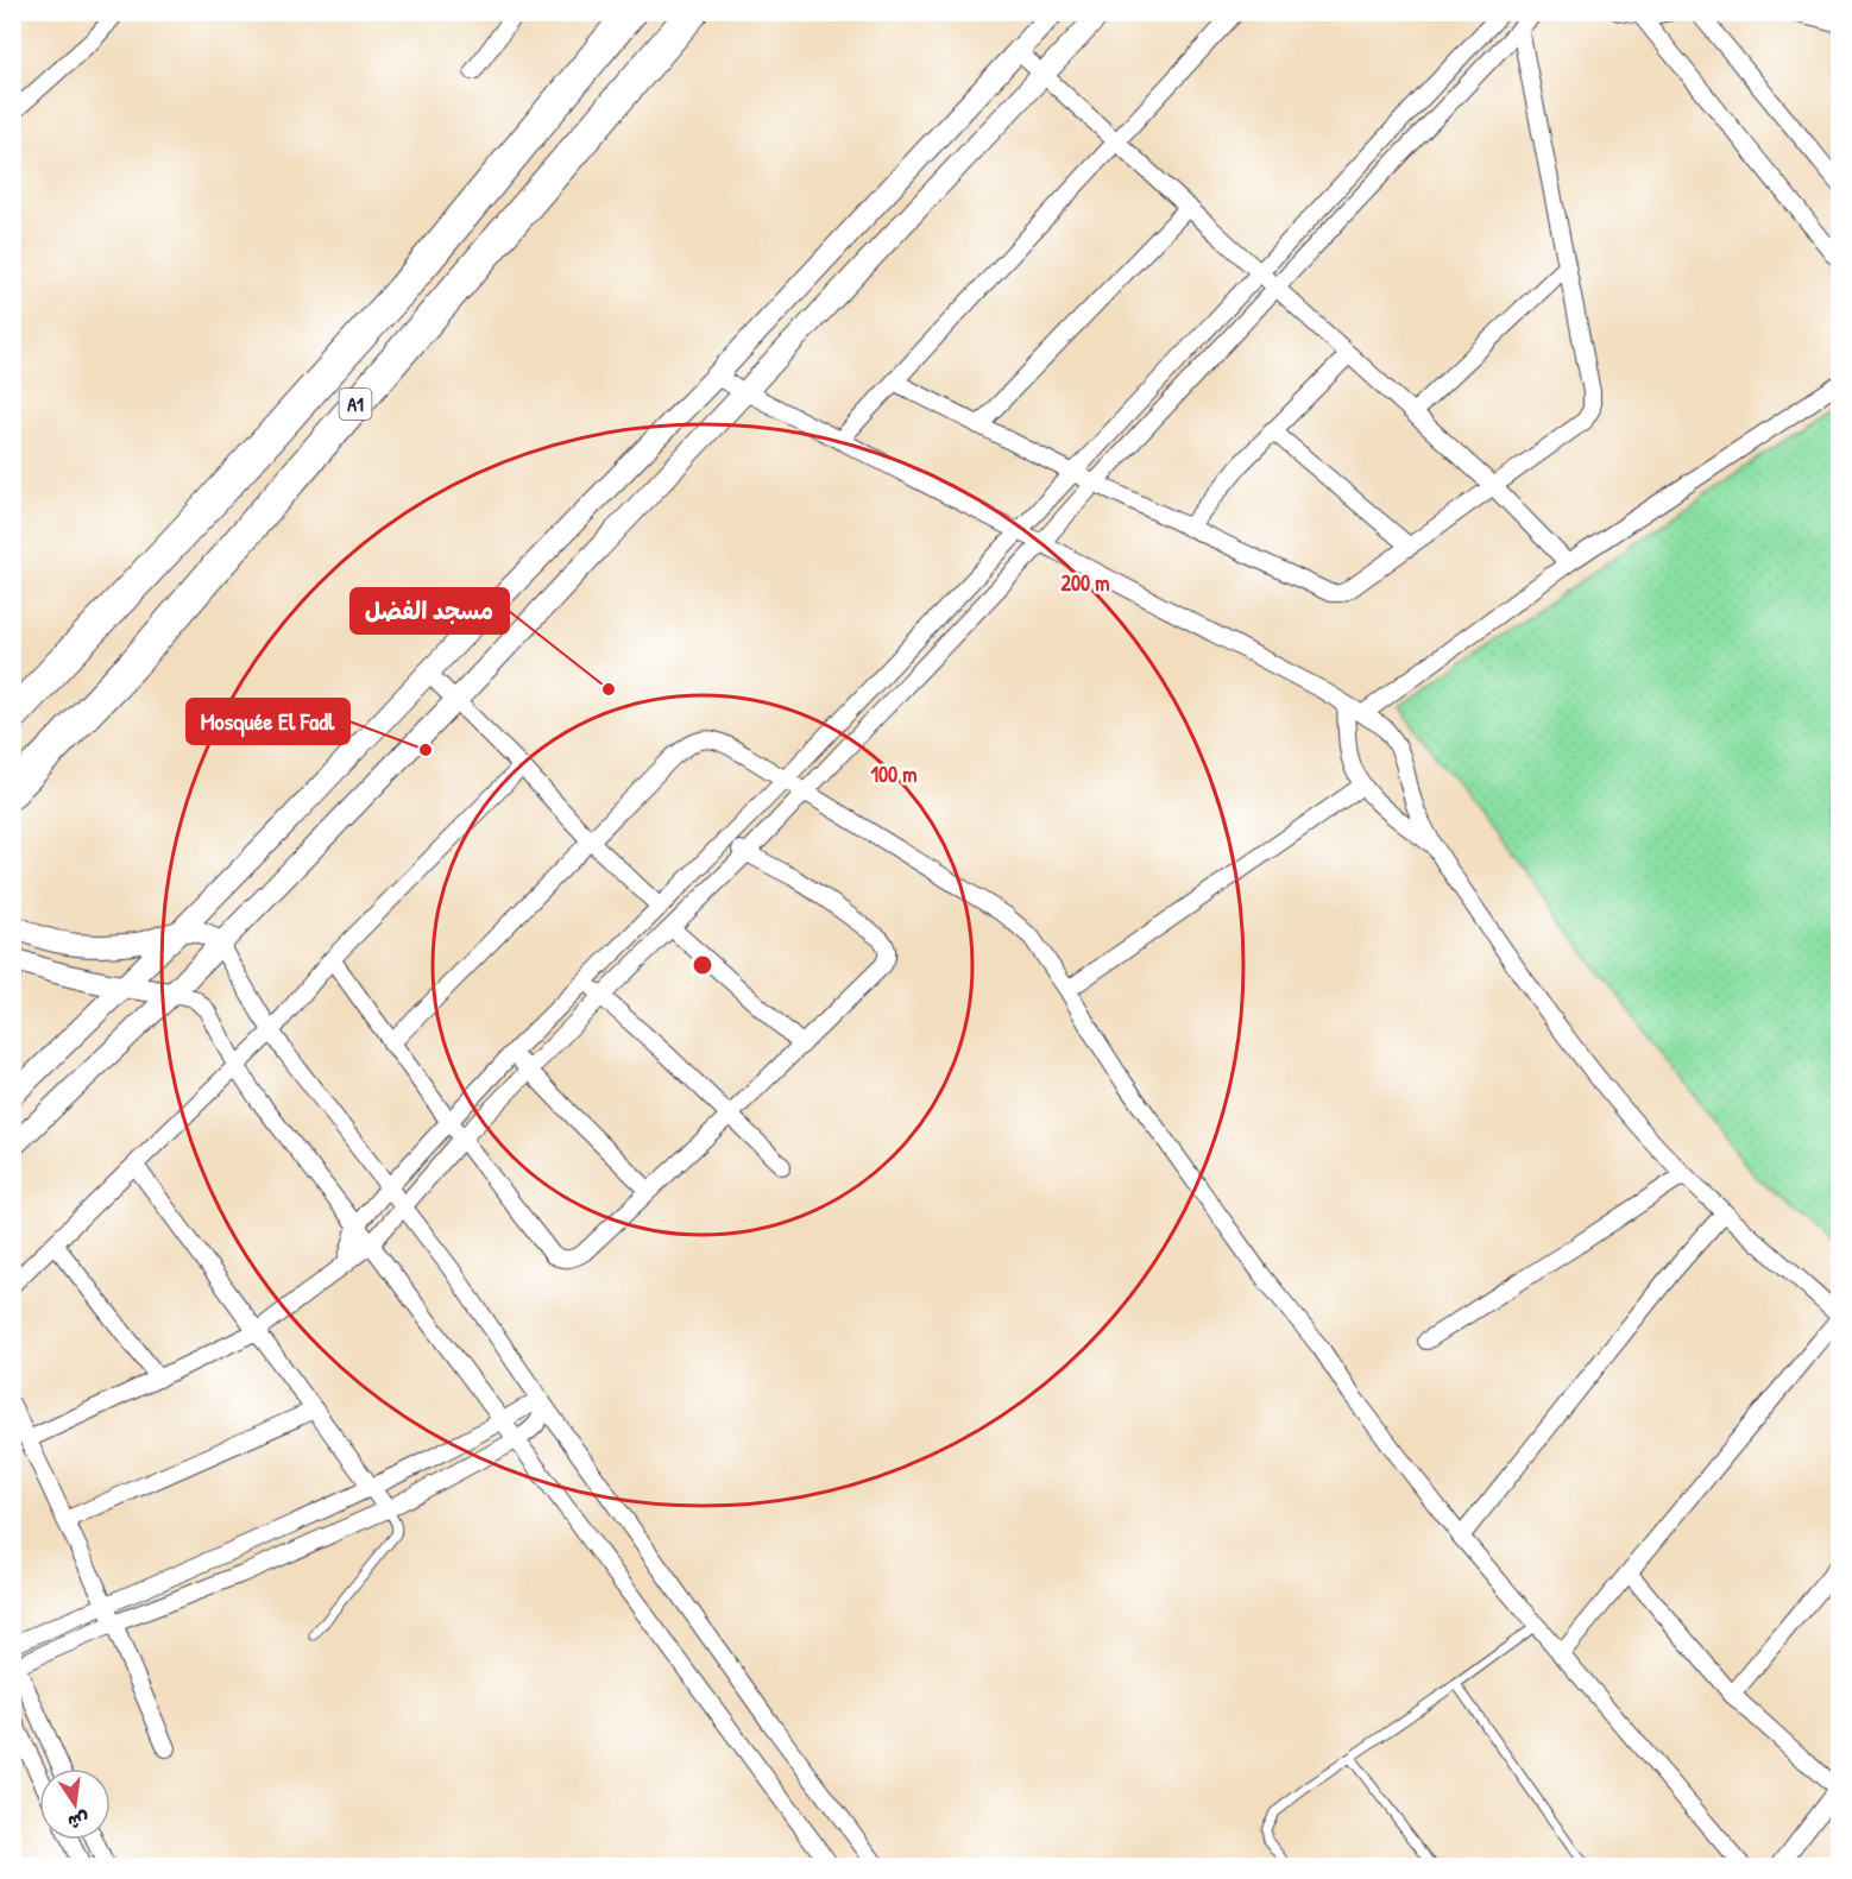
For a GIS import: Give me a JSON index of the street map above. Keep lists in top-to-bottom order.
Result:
{
  "streets": {
    "highway": ["A1"]
  },
  "places": ["مسجد الفضل", "Mosquée El Fadl"],
  "north": "bottom",
  "rings": ["200 m", "100 m"]
}
